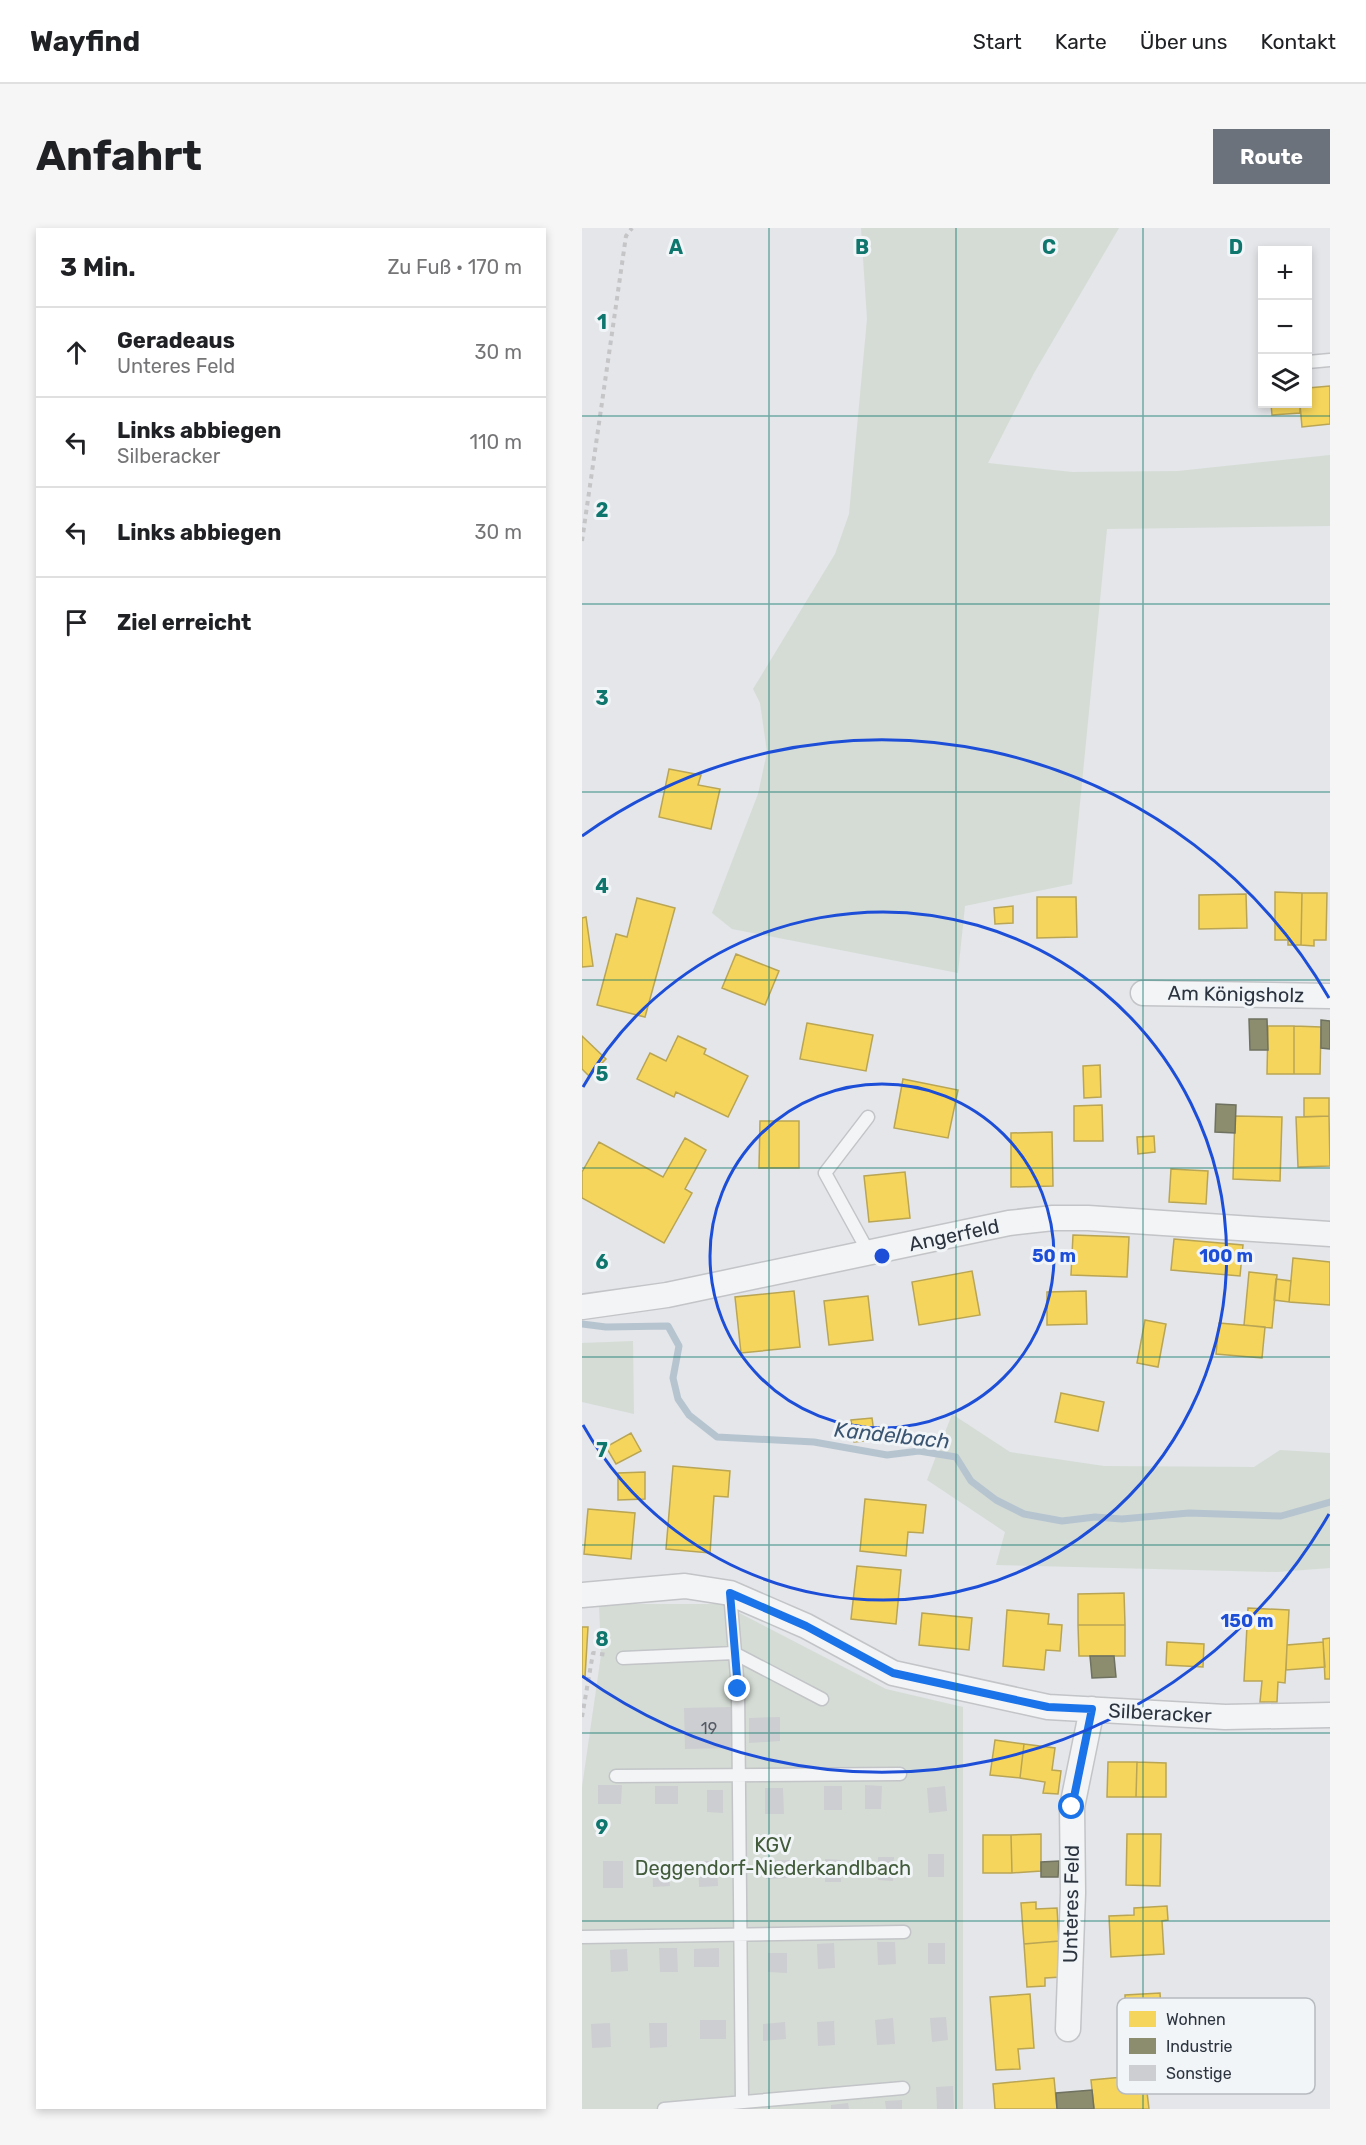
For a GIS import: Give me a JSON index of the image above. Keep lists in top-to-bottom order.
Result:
{
  "streets": {
    "street": [
      "Am Königsholz",
      "Angerfeld",
      "Silberacker",
      "Unteres Feld"
    ]
  },
  "crossings": [
    ["Silberacker", "Unteres Feld"]
  ],
  "water": ["Kandelbach"],
  "parks": ["KGV Deggendorf-Niederkandlbach"],
  "house_numbers": ["19"],
  "legend": ["Wohnen", "Industrie", "Sonstige"],
  "page": {
    "header": "Wayfind",
    "nav": [
      "Start",
      "Karte",
      "Über uns",
      "Kontakt"
    ],
    "buttons": "Route",
    "title": "Anfahrt",
    "heading": ["3 Min.", "Zu Fuß · 170 m"],
    "map_buttons": ["+", "−"],
    "list": [
      ["Geradeaus", "Unteres Feld", "30 m"],
      ["Links abbiegen", "Silberacker", "110 m"],
      ["Links abbiegen", "30 m"],
      "Ziel erreicht"
    ]
  },
  "grid": {
    "columns": [
      "A",
      "B",
      "C",
      "D"
    ],
    "rows": [
      "1",
      "2",
      "3",
      "4",
      "5",
      "6",
      "7",
      "8",
      "9"
    ]
  },
  "rings": ["50 m", "100 m", "150 m"]
}
